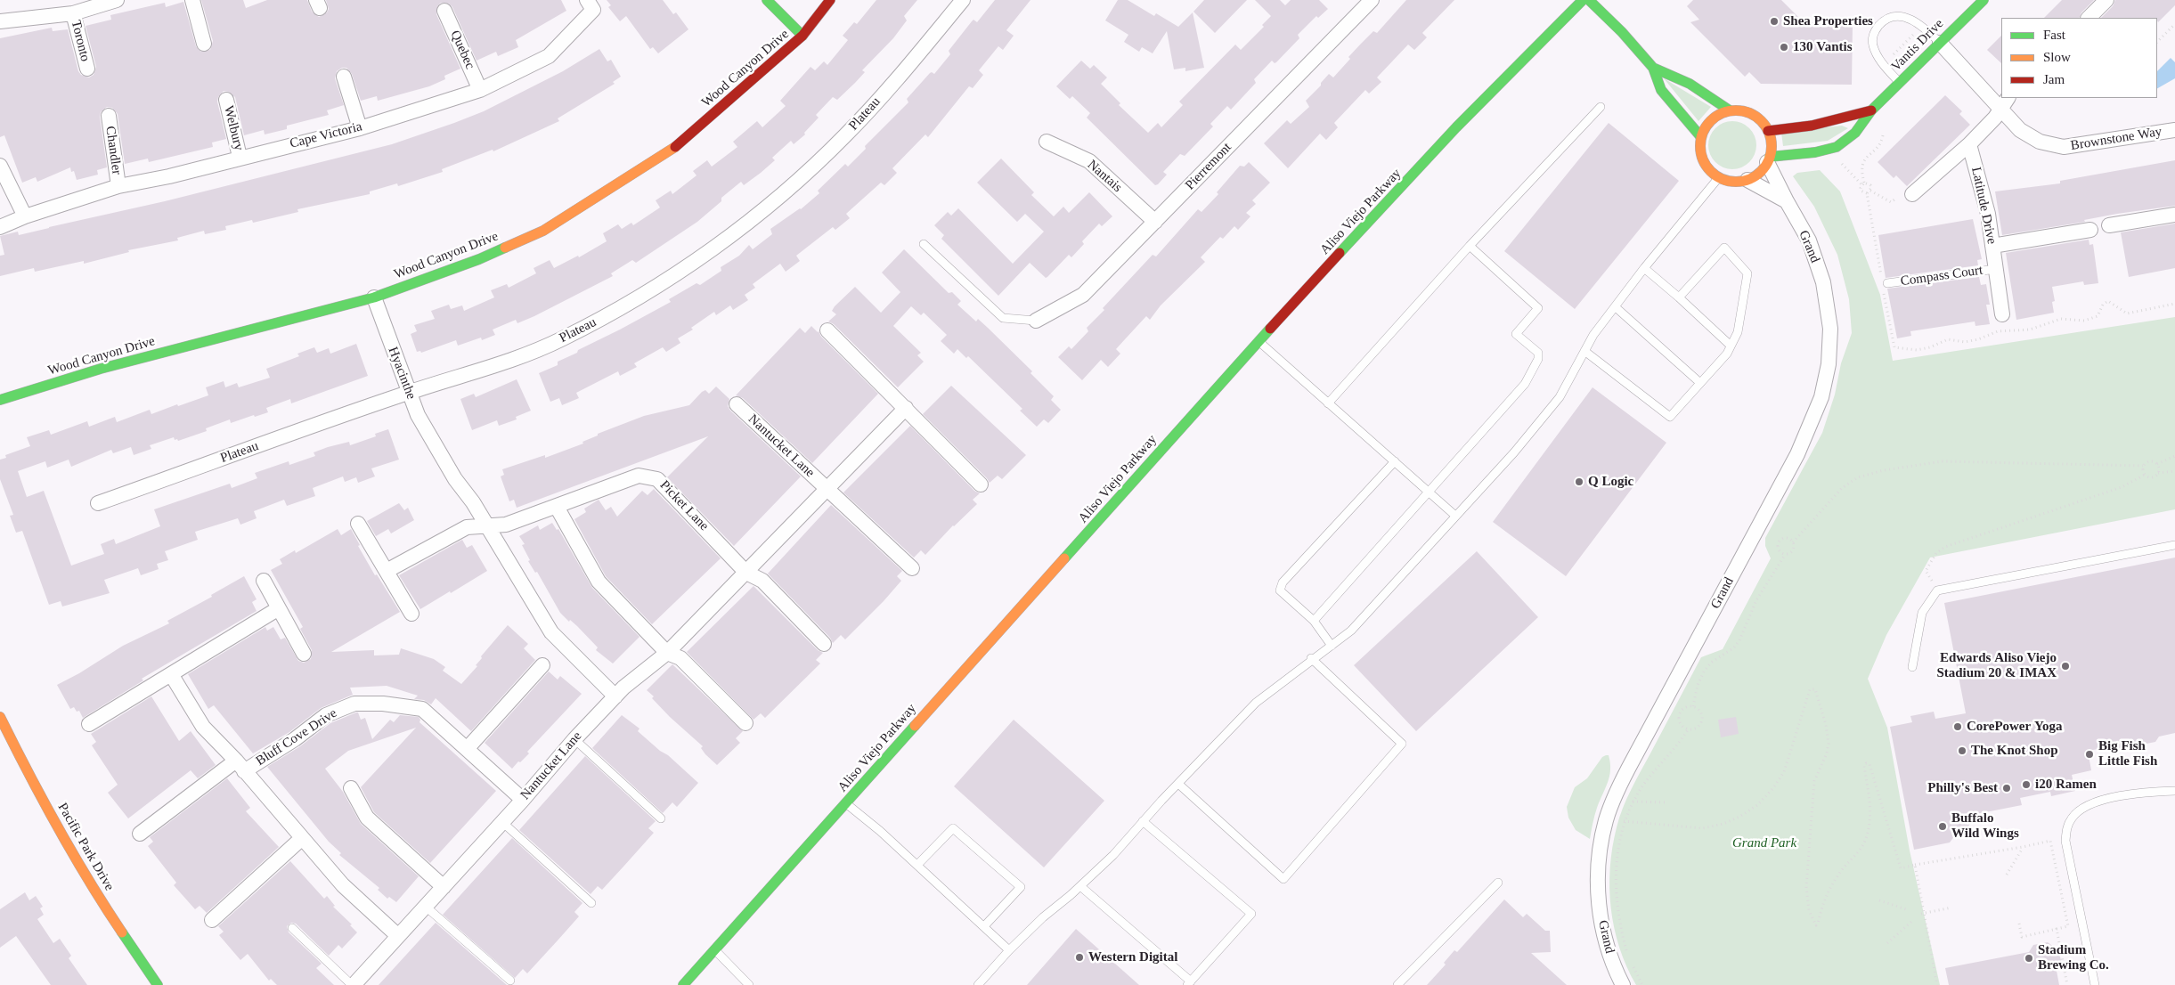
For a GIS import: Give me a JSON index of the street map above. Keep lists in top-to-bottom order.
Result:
{
  "streets": {
    "street": [
      "Toronto",
      "Vantis Drive",
      "Quebec",
      "Wood Canyon Drive",
      "Plateau",
      "Welbury",
      "Cape Victoria",
      "Brownstone Way",
      "Chandler",
      "Pierremont",
      "Nantais",
      "Latitude Drive",
      "Aliso Viejo Parkway",
      "Grand",
      "Hyacinthe",
      "Nantucket Lane",
      "Picket Lane",
      "Bluff Cove Drive",
      "Pacific Park Drive"
    ],
    "lane": ["Compass Court"]
  },
  "crossings": [
    ["Vantis Drive", "Brownstone Way"],
    ["Vantis Drive", "Grand"],
    ["Quebec", "Cape Victoria"],
    ["Wood Canyon Drive", "Hyacinthe"],
    ["Plateau", "Hyacinthe"],
    ["Welbury", "Cape Victoria"],
    ["Cape Victoria", "Chandler"],
    ["Pierremont", "Nantais"],
    ["Latitude Drive", "Compass Court"],
    ["Hyacinthe", "Picket Lane"],
    ["Nantucket Lane", "Picket Lane"],
    ["Nantucket Lane", "Bluff Cove Drive"]
  ],
  "parks": ["Grand Park"],
  "places": [
    "Shea Properties",
    "130 Vantis",
    "Q Logic",
    "Edwards Aliso Viejo Stadium 20 & IMAX",
    "CorePower Yoga",
    "The Knot Shop",
    "Big Fish Little Fish",
    "i20 Ramen",
    "Philly's Best",
    "Buffalo Wild Wings",
    "Western Digital",
    "Stadium Brewing Co."
  ],
  "legend": ["Fast", "Slow", "Jam"]
}
